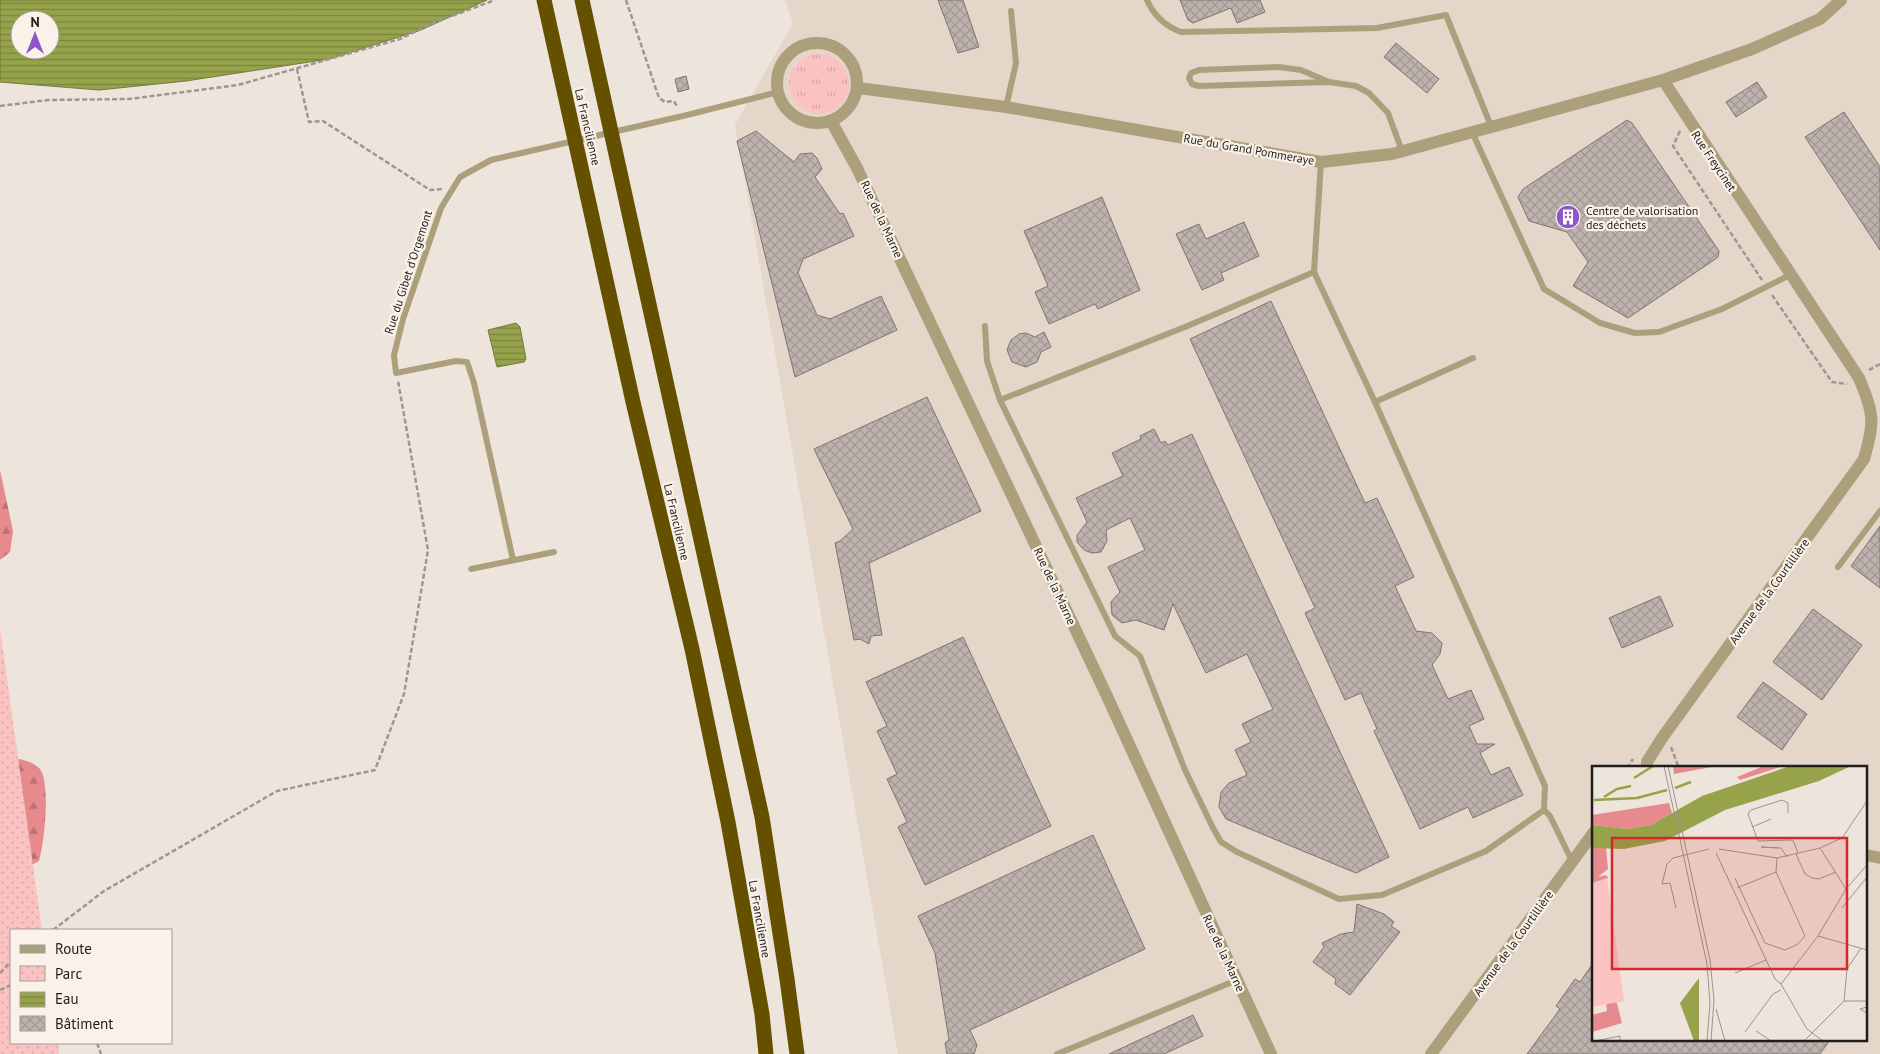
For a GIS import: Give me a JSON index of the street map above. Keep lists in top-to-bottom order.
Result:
{
  "streets": {
    "highway": ["La Francilienne"],
    "street": [
      "Rue du Grand Pommeraye",
      "Rue Freycinet",
      "Rue de la Marne",
      "Avenue de la Courtillière"
    ],
    "lane": ["Rue du Gibet d'Orgemont"]
  },
  "crossings": [
    ["Rue du Grand Pommeraye", "Rue Freycinet"],
    ["Rue du Grand Pommeraye", "Rue de la Marne"],
    ["Rue du Grand Pommeraye", "Rue du Gibet d'Orgemont"],
    ["Rue Freycinet", "Avenue de la Courtillière"],
    ["Rue de la Marne", "Rue du Gibet d'Orgemont"]
  ],
  "places": {
    "building": ["Centre de valorisation des déchets"]
  },
  "legend": [
    "Route",
    "Parc",
    "Eau",
    "Bâtiment"
  ],
  "north": "top"
}
